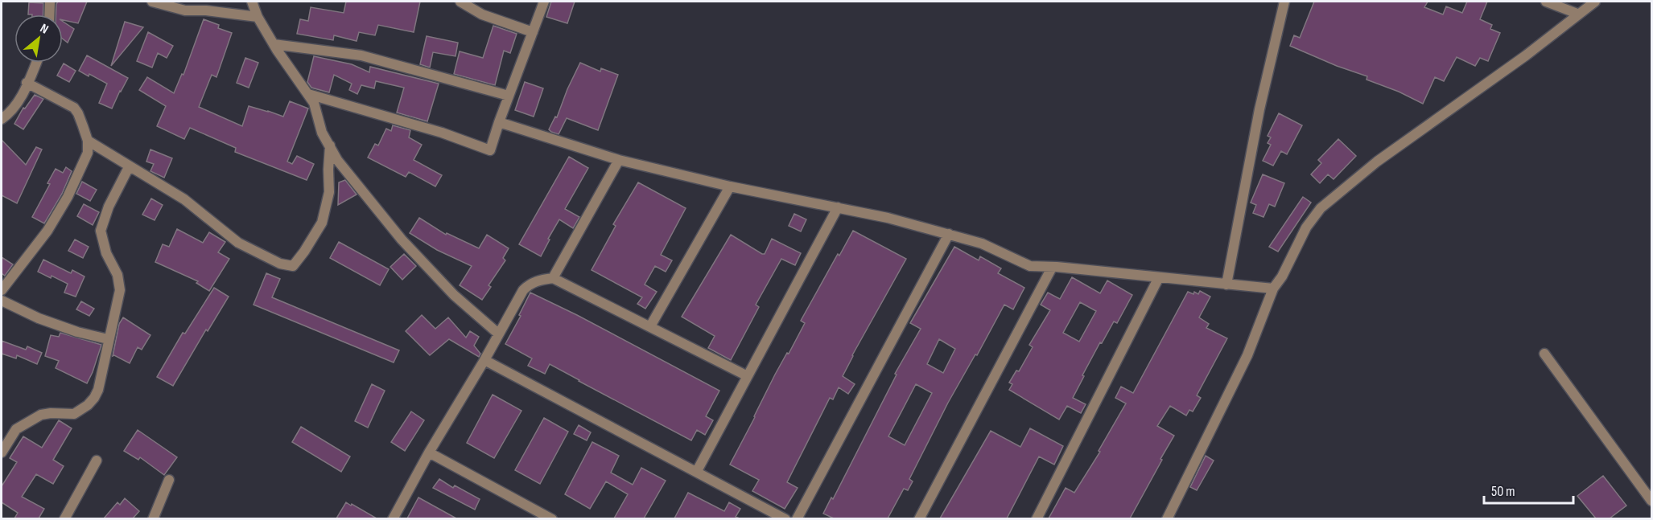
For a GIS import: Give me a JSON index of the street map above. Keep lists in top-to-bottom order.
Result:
{
  "scale_bar": "50 m",
  "north": "top right"
}
